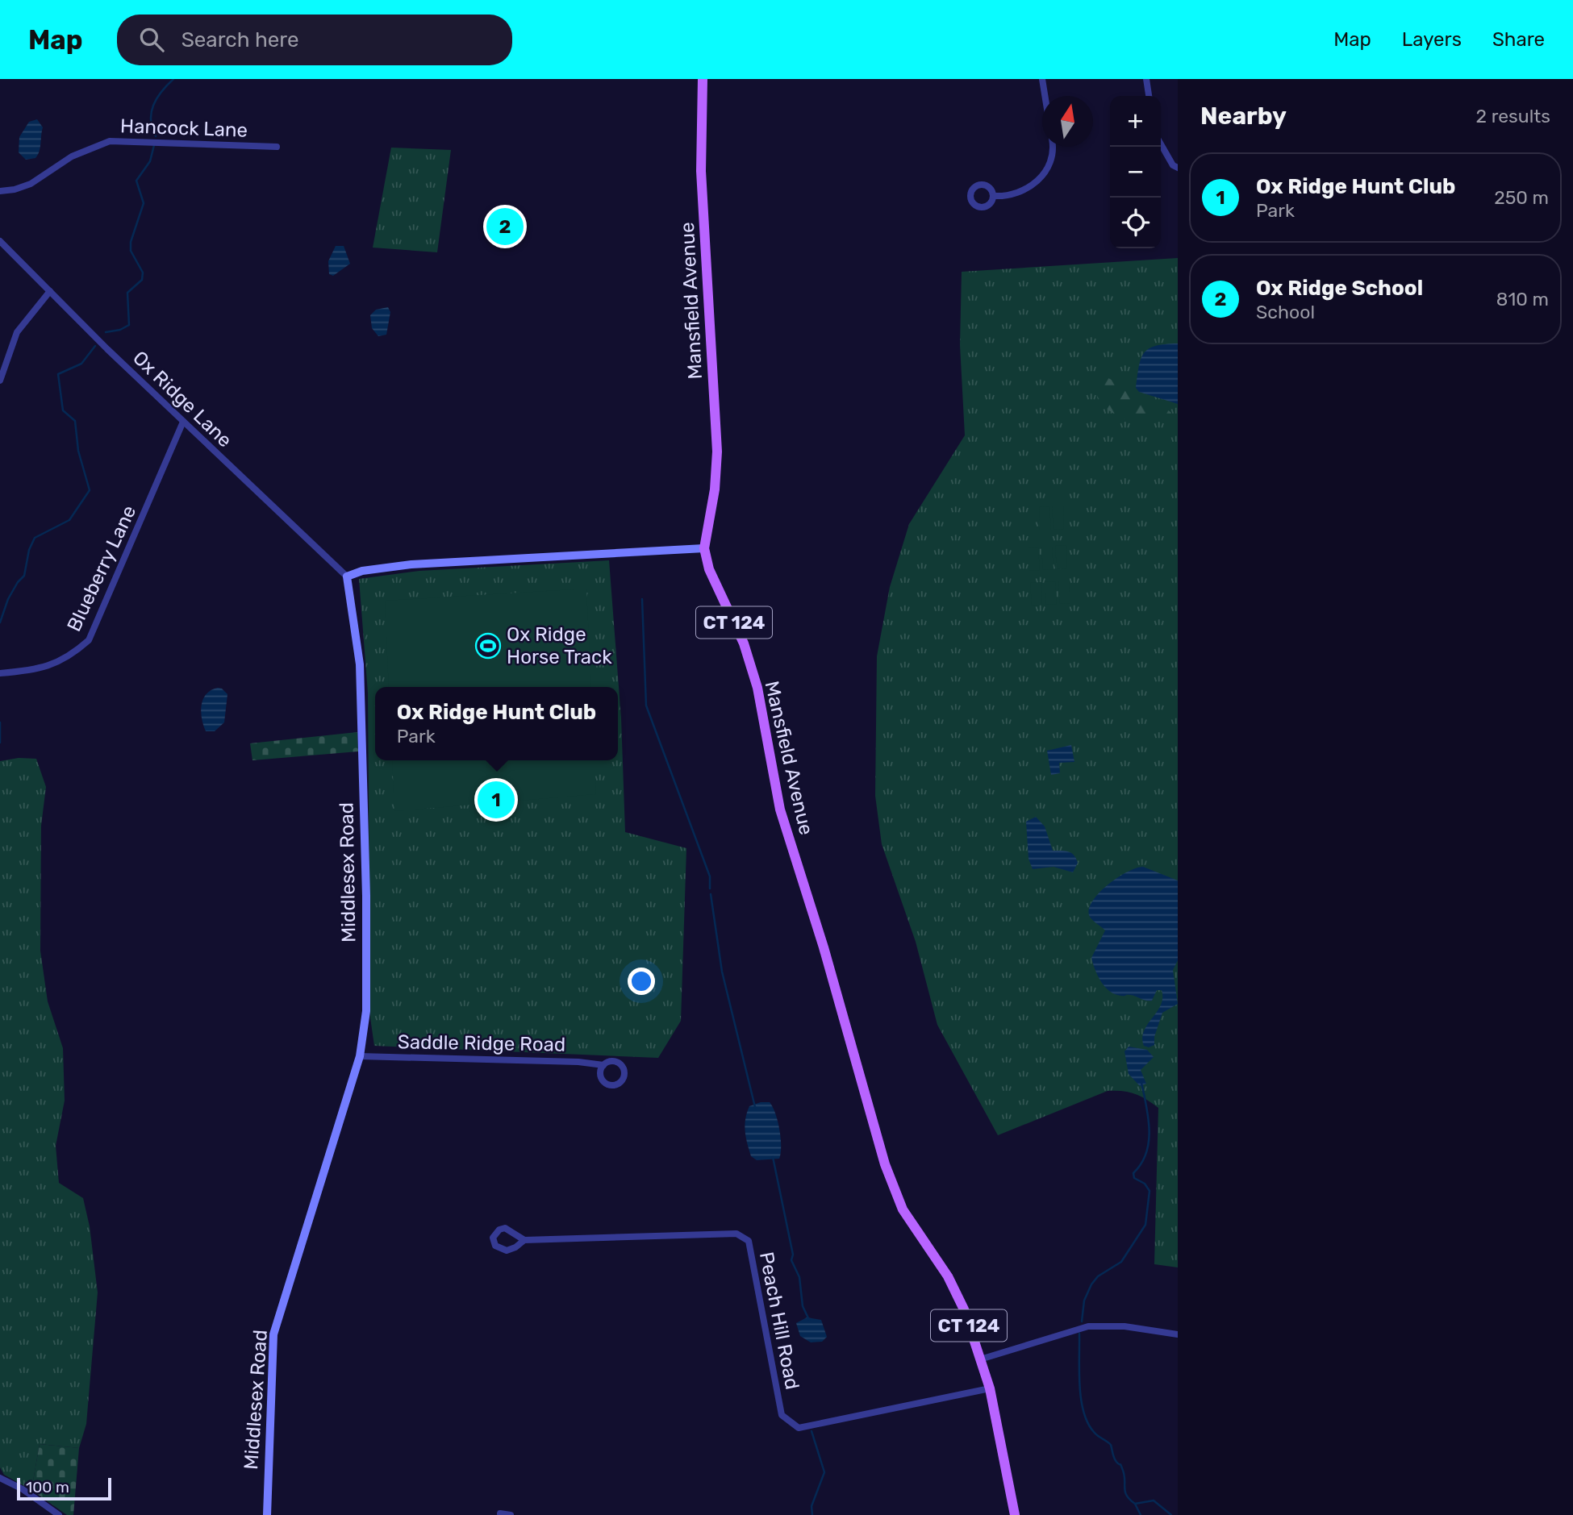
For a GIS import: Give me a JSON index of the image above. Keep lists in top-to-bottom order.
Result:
{
  "streets": {
    "main road": ["Mansfield Avenue", "CT 124", "Middlesex Road"],
    "street": [
      "Hancock Lane",
      "Ox Ridge Lane",
      "Blueberry Lane",
      "Saddle Ridge Road",
      "Peach Hill Road"
    ]
  },
  "crossings": [
    ["Mansfield Avenue", "Peach Hill Road"],
    ["Ox Ridge Lane", "Blueberry Lane"],
    ["Ox Ridge Lane", "Middlesex Road"],
    ["Middlesex Road", "Saddle Ridge Road"]
  ],
  "places": {
    "sports": ["Ox Ridge Horse Track"]
  },
  "scale_bar": "100 m",
  "north": "top",
  "page": {
    "header": "Map",
    "search": "Search here",
    "nav": ["Map", "Layers", "Share"],
    "heading": ["Nearby", "2 results"],
    "map_buttons": ["+", "−"],
    "list": [
      {
        "mark": "1",
        "name": "Ox Ridge Hunt Club",
        "note": "Park",
        "value": "250 m"
      },
      {
        "mark": "2",
        "name": "Ox Ridge School",
        "note": "School",
        "value": "810 m"
      }
    ],
    "pins": ["2", "1"],
    "popup": ["Ox Ridge Hunt Club", "Park"],
    "scale": "100 m"
  }
}
